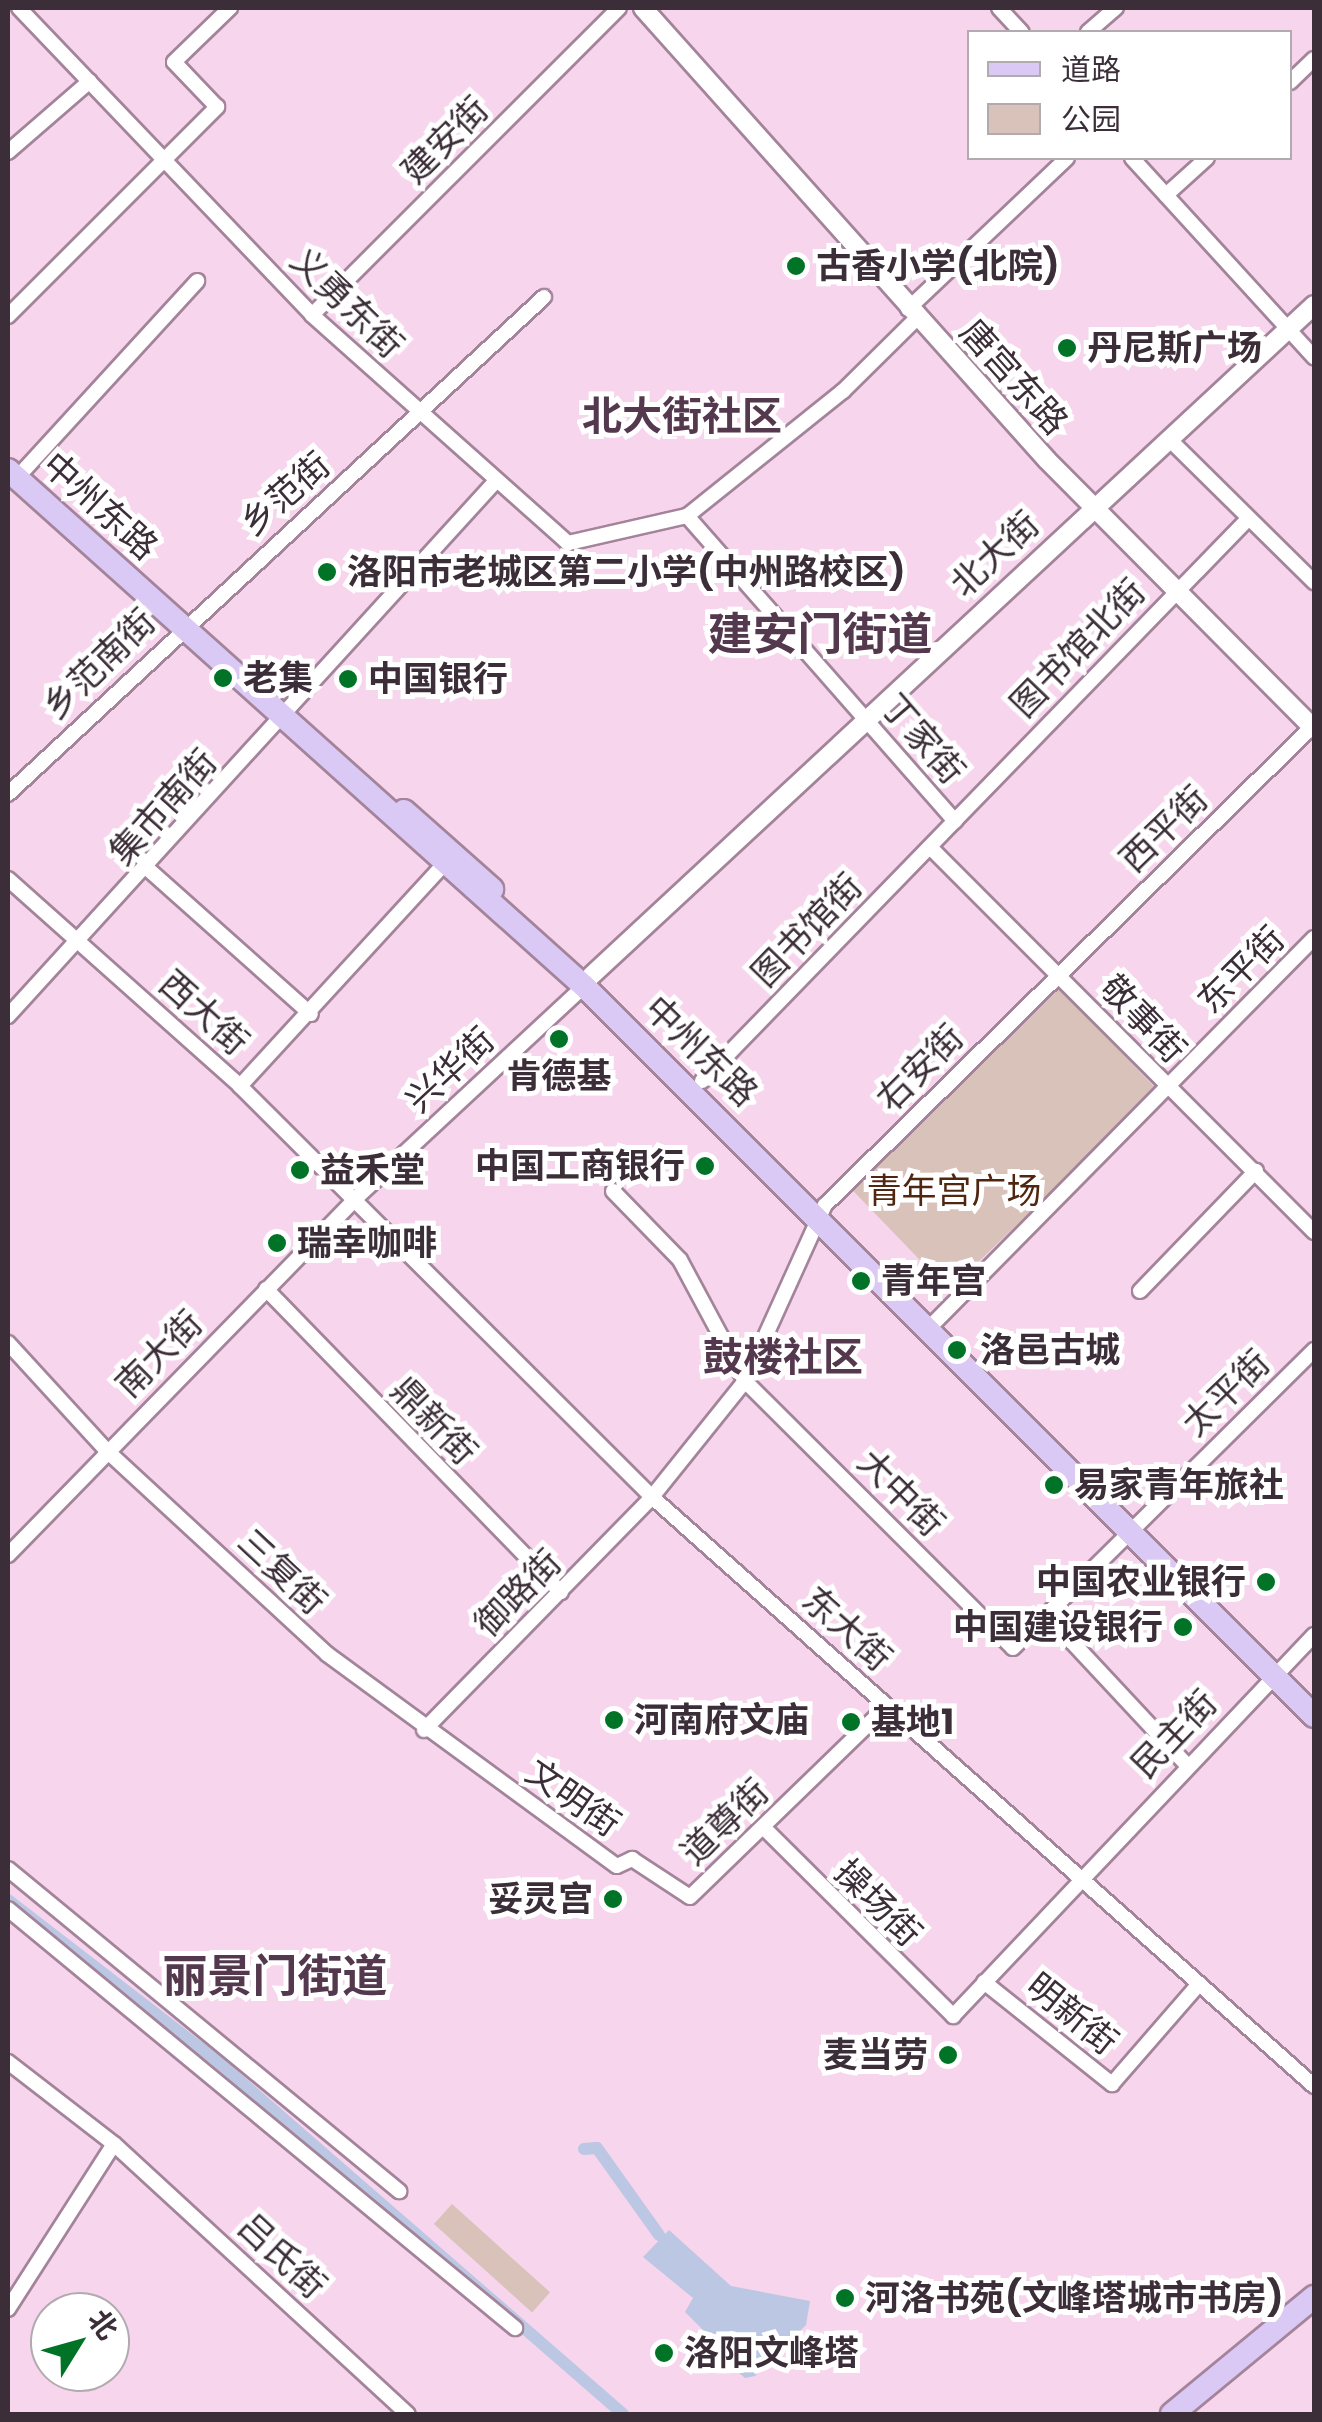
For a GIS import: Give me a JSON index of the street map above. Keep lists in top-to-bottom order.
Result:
{
  "streets": {
    "main road": ["中州东路"],
    "street": [
      "建安街",
      "义勇东街",
      "唐宫东路",
      "乡范街",
      "北大街",
      "图书馆北街",
      "乡范南街",
      "丁家街",
      "集市南街",
      "西平街",
      "图书馆街",
      "东平街",
      "西大街",
      "敬事街",
      "右安街",
      "兴华街",
      "南大街",
      "太平街",
      "鼎新街",
      "大中街",
      "三复街",
      "御路街",
      "东大街",
      "民主街",
      "文明街",
      "道尊街",
      "操场街",
      "明新街",
      "吕氏街"
    ]
  },
  "crossings": [
    ["建安街", "义勇东街"],
    ["义勇东街", "乡范街"],
    ["义勇东街", "丁家街"],
    ["义勇东街", "集市南街"],
    ["唐宫东路", "北大街"],
    ["唐宫东路", "图书馆北街"],
    ["唐宫东路", "西平街"],
    ["乡范街", "中州东路"],
    ["乡范街", "乡范南街"],
    ["中州东路", "北大街"],
    ["中州东路", "乡范南街"],
    ["中州东路", "集市南街"],
    ["中州东路", "图书馆街"],
    ["中州东路", "东平街"],
    ["中州东路", "右安街"],
    ["中州东路", "兴华街"],
    ["中州东路", "太平街"],
    ["中州东路", "御路街"],
    ["中州东路", "民主街"],
    ["北大街", "丁家街"],
    ["北大街", "兴华街"],
    ["图书馆北街", "丁家街"],
    ["图书馆北街", "图书馆街"],
    ["丁家街", "图书馆街"],
    ["集市南街", "西大街"],
    ["西平街", "敬事街"],
    ["西平街", "右安街"],
    ["图书馆街", "敬事街"],
    ["东平街", "敬事街"],
    ["西大街", "兴华街"],
    ["西大街", "南大街"],
    ["西大街", "东大街"],
    ["敬事街", "右安街"],
    ["右安街", "御路街"],
    ["兴华街", "南大街"],
    ["兴华街", "东大街"],
    ["南大街", "鼎新街"],
    ["南大街", "三复街"],
    ["南大街", "东大街"],
    ["太平街", "大中街"],
    ["鼎新街", "御路街"],
    ["大中街", "御路街"],
    ["三复街", "御路街"],
    ["三复街", "文明街"],
    ["御路街", "东大街"],
    ["御路街", "文明街"],
    ["东大街", "民主街"],
    ["东大街", "道尊街"],
    ["东大街", "明新街"],
    ["民主街", "操场街"],
    ["民主街", "明新街"],
    ["文明街", "道尊街"],
    ["道尊街", "操场街"]
  ],
  "districts": [
    "北大街社区",
    "建安门街道",
    "鼓楼社区",
    "丽景门街道"
  ],
  "parks": ["青年宫广场"],
  "places": [
    "古香小学(北院)",
    "丹尼斯广场",
    "洛阳市老城区第二小学(中州路校区)",
    "老集",
    "中国银行",
    "肯德基",
    "中国工商银行",
    "益禾堂",
    "瑞幸咖啡",
    "青年宫",
    "洛邑古城",
    "易家青年旅社",
    "中国农业银行",
    "中国建设银行",
    "河南府文庙",
    "基地1",
    "妥灵宫",
    "麦当劳",
    "河洛书苑(文峰塔城市书房)",
    "洛阳文峰塔"
  ],
  "legend": ["道路", "公园"],
  "north": "top right"
}
